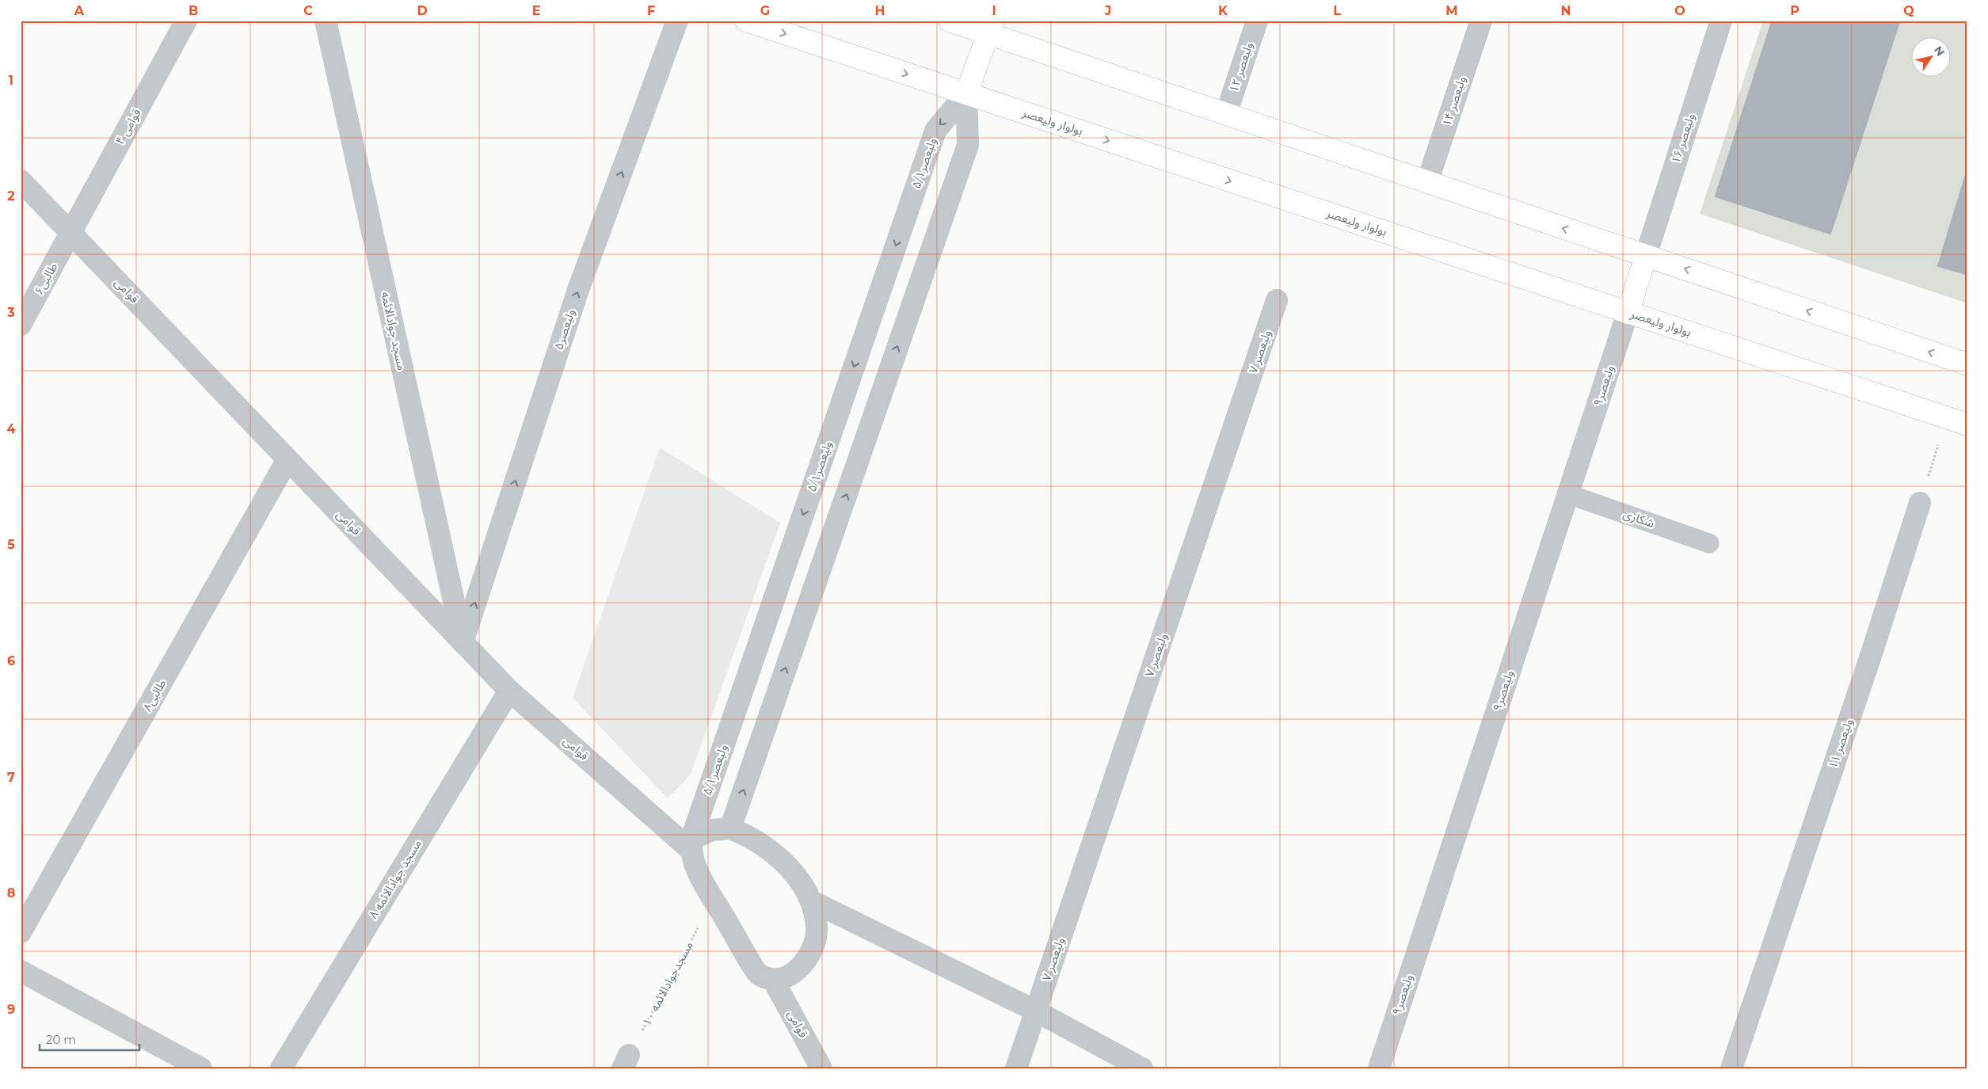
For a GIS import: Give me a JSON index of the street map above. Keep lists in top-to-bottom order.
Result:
{
  "streets": {
    "street": [
      "ولیعصر ۱۲",
      "ولیعصر ۱۴",
      "بولوار ولیعصر",
      "قوامی ۴",
      "ولیعصر ۱۶",
      "ولیعصر۵/۱",
      "طالبی۶",
      "قوامی",
      "ولیعصر۵",
      "مسجد جوادالائمه",
      "ولیعصر ۷",
      "ولیعصر۹",
      "طالبی۸",
      "ولیعصر ۱۱",
      "۸ مسجد جوادالائمه"
    ],
    "lane": ["شکاری"],
    "path": ["مسجدجوادالائمه ۱۰"]
  },
  "crossings": [
    ["بولوار ولیعصر", "ولیعصر۵/۱"],
    ["بولوار ولیعصر", "ولیعصر۹"],
    ["قوامی ۴", "طالبی۶"],
    ["قوامی ۴", "قوامی"],
    ["ولیعصر۵/۱", "قوامی"],
    ["طالبی۶", "قوامی"],
    ["قوامی", "ولیعصر۵"],
    ["قوامی", "مسجد جوادالائمه"],
    ["قوامی", "طالبی۸"],
    ["قوامی", "۸ مسجد جوادالائمه"],
    ["ولیعصر۵", "مسجد جوادالائمه"],
    ["ولیعصر۹", "شکاری"]
  ],
  "one_way": ["ولیعصر۵"],
  "scale_bar": "20 m",
  "north": "top right",
  "grid": {
    "columns": [
      "A",
      "B",
      "C",
      "D",
      "E",
      "F",
      "G",
      "H",
      "I",
      "J",
      "K",
      "L",
      "M",
      "N",
      "O",
      "P",
      "Q"
    ],
    "rows": [
      "1",
      "2",
      "3",
      "4",
      "5",
      "6",
      "7",
      "8",
      "9"
    ]
  }
}
